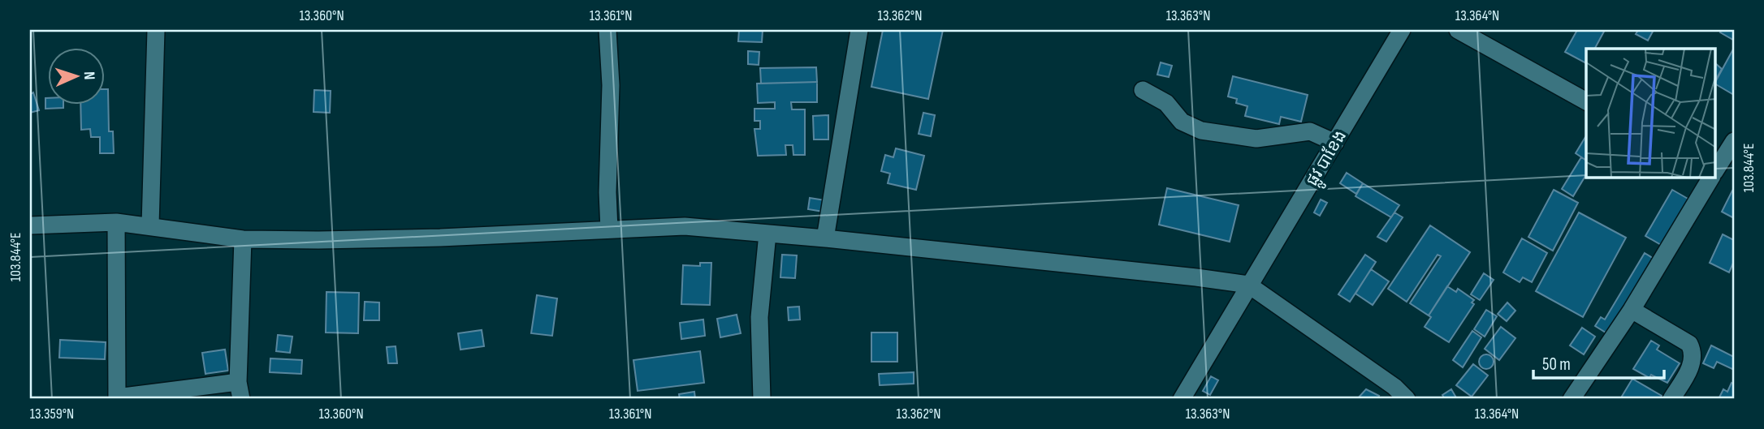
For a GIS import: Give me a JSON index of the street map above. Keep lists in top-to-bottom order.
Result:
{
  "streets": {
    "street": ["ផ្លូវ បាខែង"]
  },
  "scale_bar": "50 m",
  "north": "right",
  "coordinates": [
    "13.360°N",
    "13.361°N",
    "13.362°N",
    "13.363°N",
    "13.364°N",
    "103.844°E",
    "13.359°N"
  ]
}
